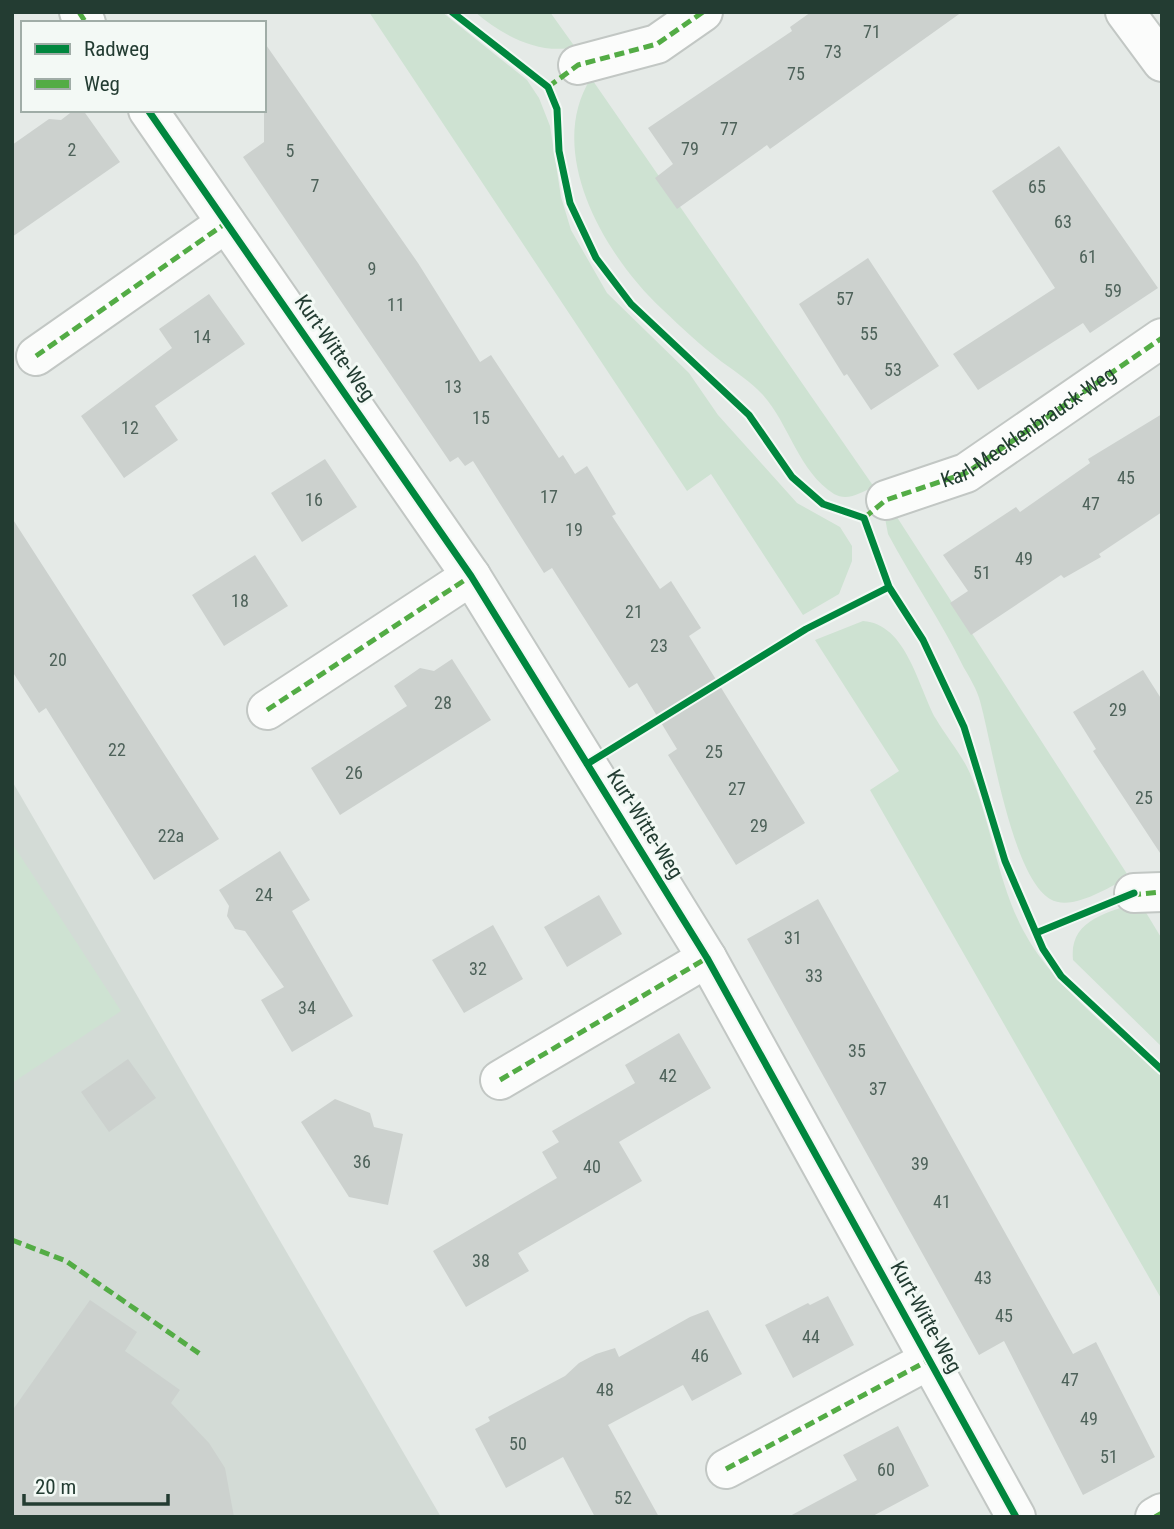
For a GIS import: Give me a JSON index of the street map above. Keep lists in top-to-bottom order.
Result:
{
  "streets": {
    "street": ["Kurt-Witte-Weg", "Karl-Mecklenbrauck-Weg"]
  },
  "house_numbers": [
    "71",
    "73",
    "75",
    "77",
    "79",
    "2",
    "5",
    "7",
    "65",
    "63",
    "61",
    "9",
    "59",
    "57",
    "11",
    "55",
    "14",
    "53",
    "13",
    "15",
    "12",
    "45",
    "17",
    "16",
    "47",
    "19",
    "49",
    "51",
    "18",
    "21",
    "23",
    "20",
    "28",
    "29",
    "22",
    "25",
    "26",
    "27",
    "25",
    "29",
    "22a",
    "24",
    "31",
    "32",
    "33",
    "34",
    "35",
    "42",
    "37",
    "36",
    "39",
    "40",
    "41",
    "38",
    "43",
    "45",
    "44",
    "46",
    "47",
    "48",
    "49",
    "50",
    "51",
    "60",
    "52"
  ],
  "legend": ["Radweg", "Weg"],
  "scale_bar": "20 m"
}
